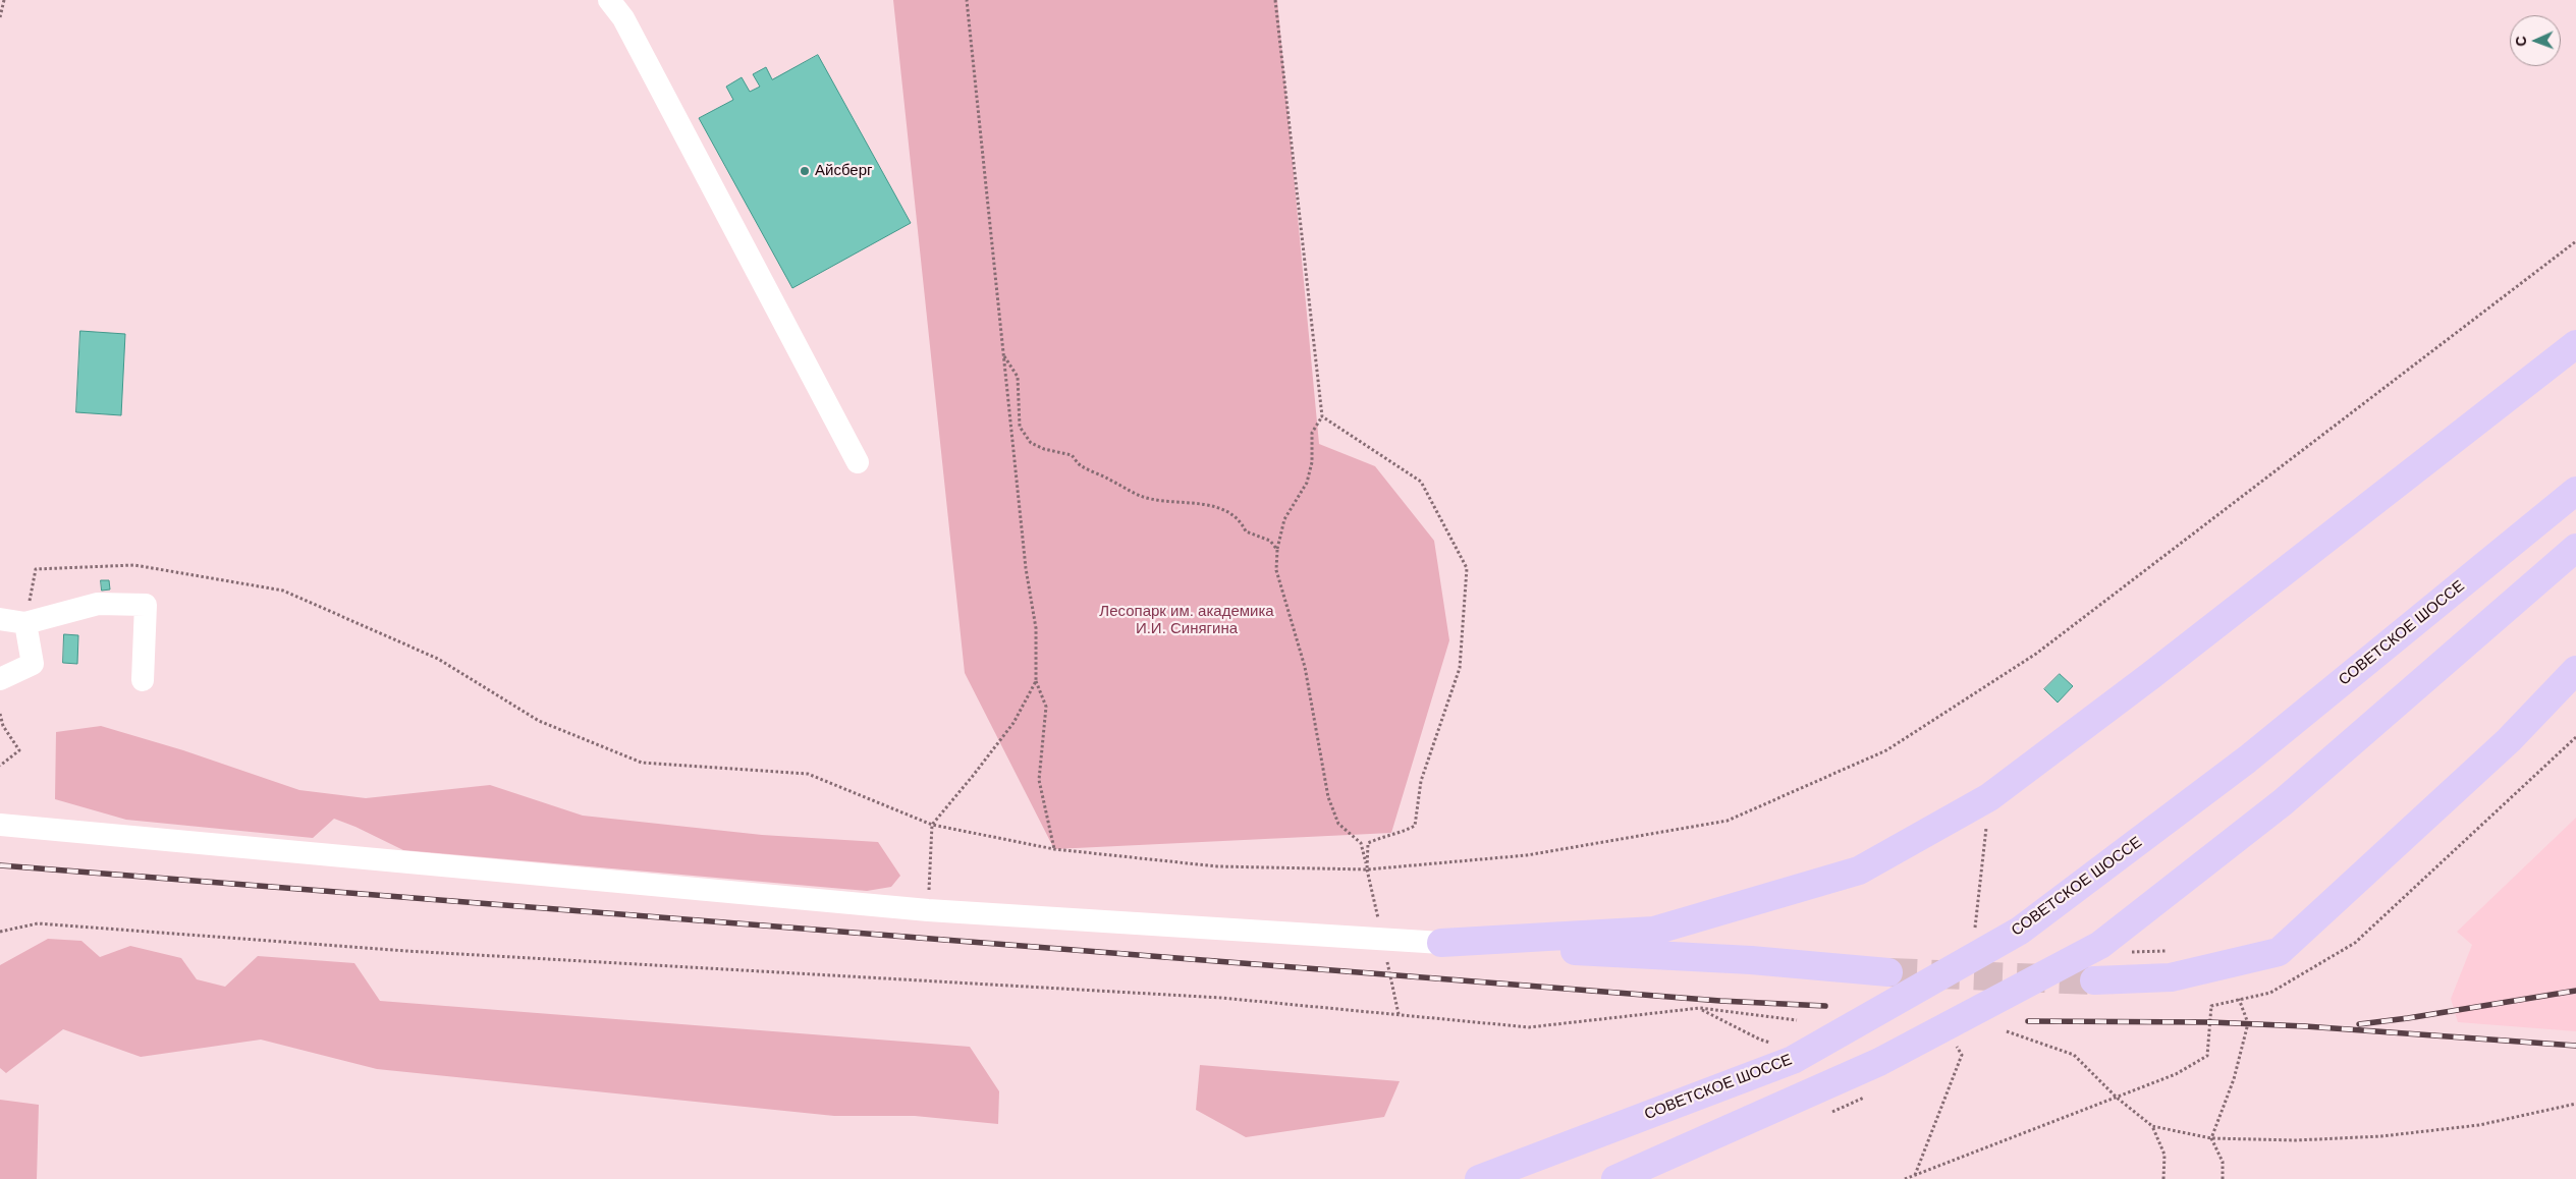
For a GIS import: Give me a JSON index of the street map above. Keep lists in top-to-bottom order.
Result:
{
  "streets": {
    "highway": ["СОВЕТСКОЕ ШОССЕ"]
  },
  "parks": ["Лесопарк им. академика И.И. Синягина"],
  "places": ["Айсберг"],
  "north": "left"
}
